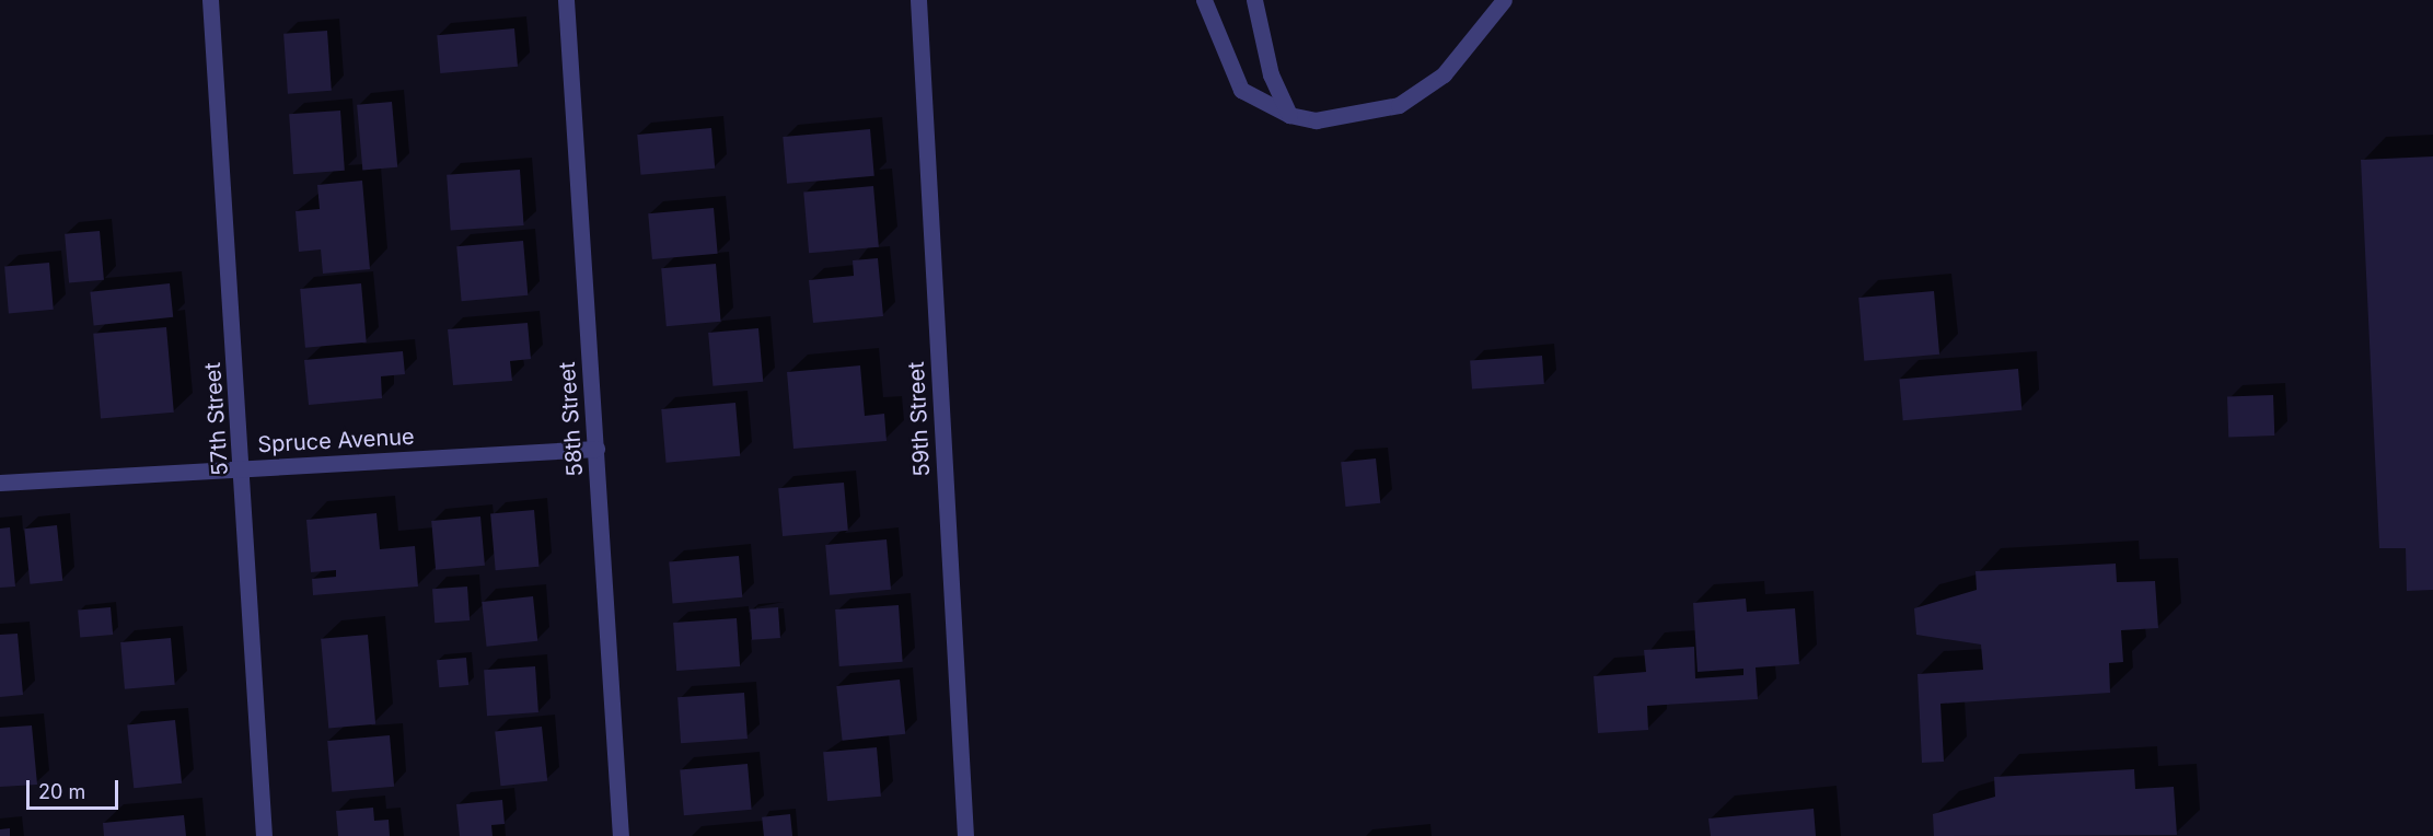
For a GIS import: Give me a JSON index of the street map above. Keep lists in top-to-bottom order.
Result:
{
  "streets": {
    "street": [
      "57th Street",
      "58th Street",
      "59th Street",
      "Spruce Avenue"
    ]
  },
  "crossings": [
    ["57th Street", "Spruce Avenue"],
    ["58th Street", "Spruce Avenue"]
  ],
  "scale_bar": "20 m"
}
